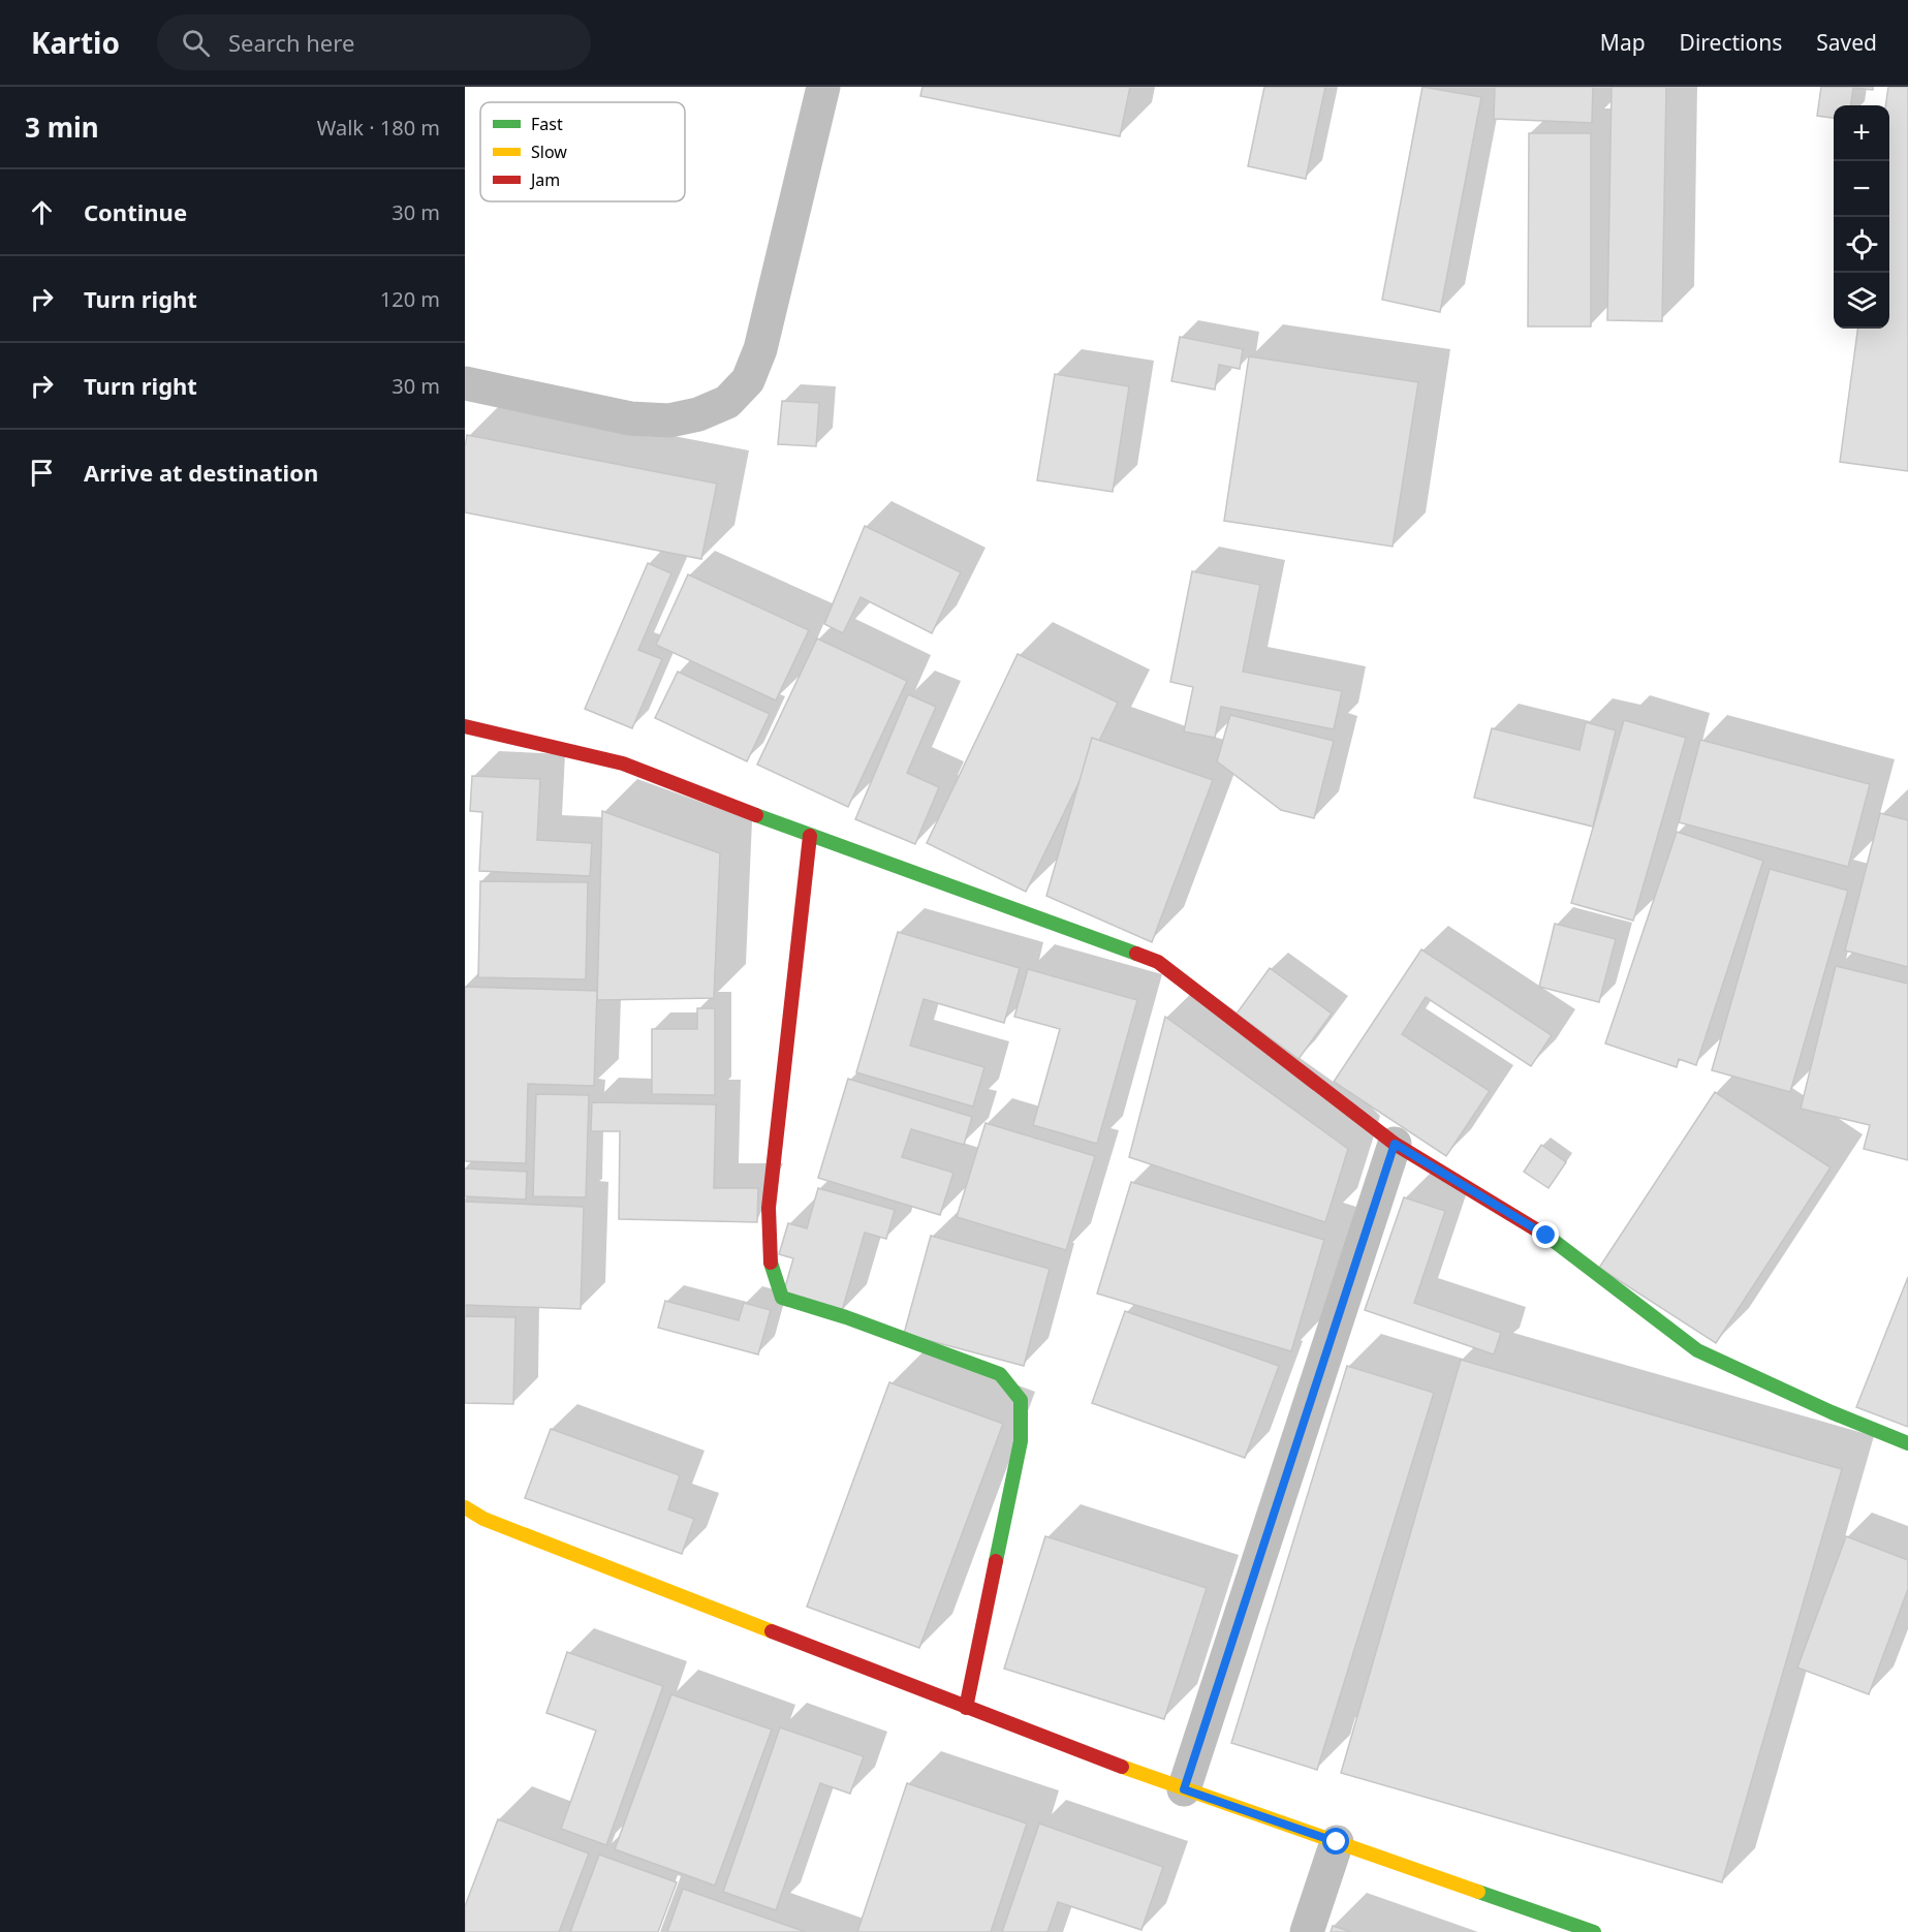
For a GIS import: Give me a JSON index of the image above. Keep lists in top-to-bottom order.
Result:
{
  "legend": ["Fast", "Slow", "Jam"],
  "page": {
    "header": "Kartio",
    "search": "Search here",
    "nav": ["Map", "Directions", "Saved"],
    "heading": ["3 min", "Walk · 180 m"],
    "map_buttons": ["+", "−"],
    "list": [
      ["Continue", "30 m"],
      ["Turn right", "120 m"],
      ["Turn right", "30 m"],
      "Arrive at destination"
    ]
  }
}
